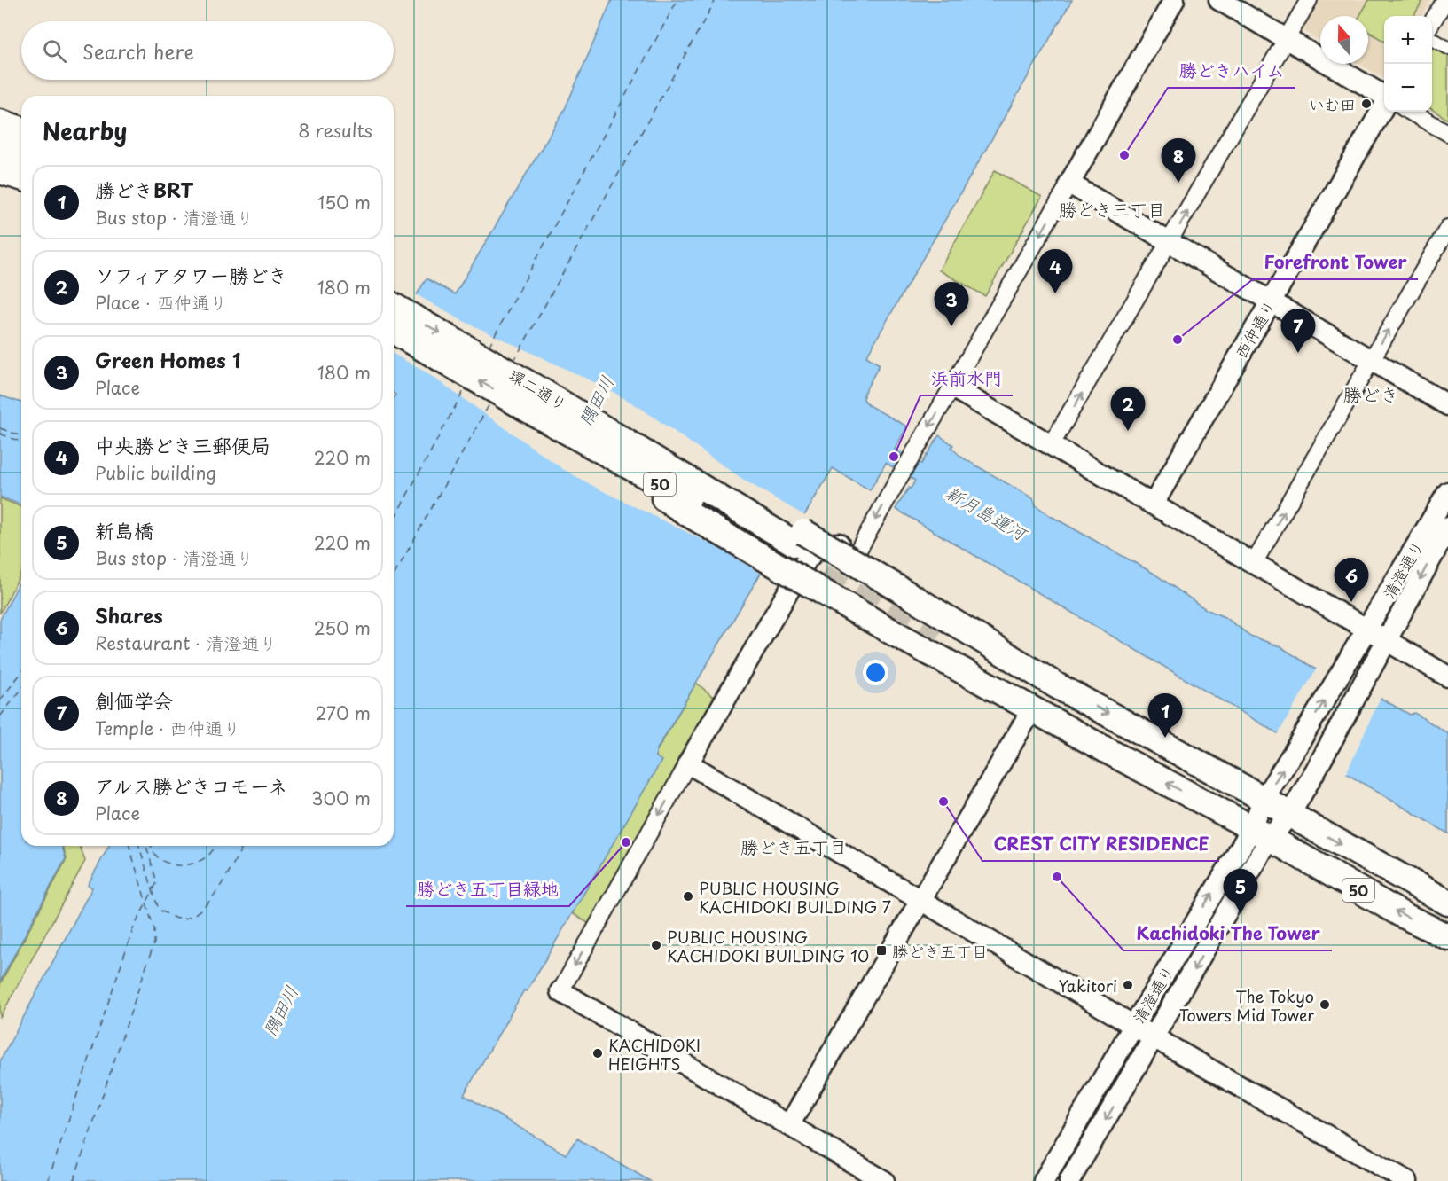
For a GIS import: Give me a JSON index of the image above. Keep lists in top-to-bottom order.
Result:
{
  "streets": {
    "main road": ["環二通り", "50"],
    "street": ["西仲通り", "清澄通り"]
  },
  "crossings": [
    ["環二通り", "50"],
    ["50", "清澄通り"]
  ],
  "districts": ["勝どき三丁目", "勝どき", "勝どき五丁目"],
  "water": ["隅田川", "新月島運河"],
  "places": {
    "other": [
      "いむ田",
      "勝どきハイム",
      "Forefront Tower",
      "浜前水門",
      "CREST CITY RESIDENCE",
      "勝どき五丁目緑地",
      "Kachidoki The Tower",
      "PUBLIC HOUSING KACHIDOKI BUILDING 7",
      "PUBLIC HOUSING KACHIDOKI BUILDING 10",
      "Yakitori",
      "The Tokyo Towers Mid Tower",
      "KACHIDOKI HEIGHTS"
    ],
    "transit": ["勝どき五丁目"]
  },
  "north": "top",
  "page": {
    "map_buttons": ["+", "−"],
    "search": "Search here",
    "heading": ["Nearby", "8 results"],
    "pins": [
      "8",
      "4",
      "3",
      "7",
      "2",
      "6",
      "1",
      "5"
    ],
    "list": [
      {
        "mark": "1",
        "name": "勝どきBRT",
        "note": "Bus stop · 清澄通り",
        "value": "150 m"
      },
      {
        "mark": "2",
        "name": "ソフィアタワー勝どき",
        "note": "Place · 西仲通り",
        "value": "180 m"
      },
      {
        "mark": "3",
        "name": "Green Homes 1",
        "note": "Place",
        "value": "180 m"
      },
      {
        "mark": "4",
        "name": "中央勝どき三郵便局",
        "note": "Public building",
        "value": "220 m"
      },
      {
        "mark": "5",
        "name": "新島橋",
        "note": "Bus stop · 清澄通り",
        "value": "220 m"
      },
      {
        "mark": "6",
        "name": "Shares",
        "note": "Restaurant · 清澄通り",
        "value": "250 m"
      },
      {
        "mark": "7",
        "name": "創価学会",
        "note": "Temple · 西仲通り",
        "value": "270 m"
      },
      {
        "mark": "8",
        "name": "アルス勝どきコモーネ",
        "note": "Place",
        "value": "300 m"
      }
    ]
  }
}
